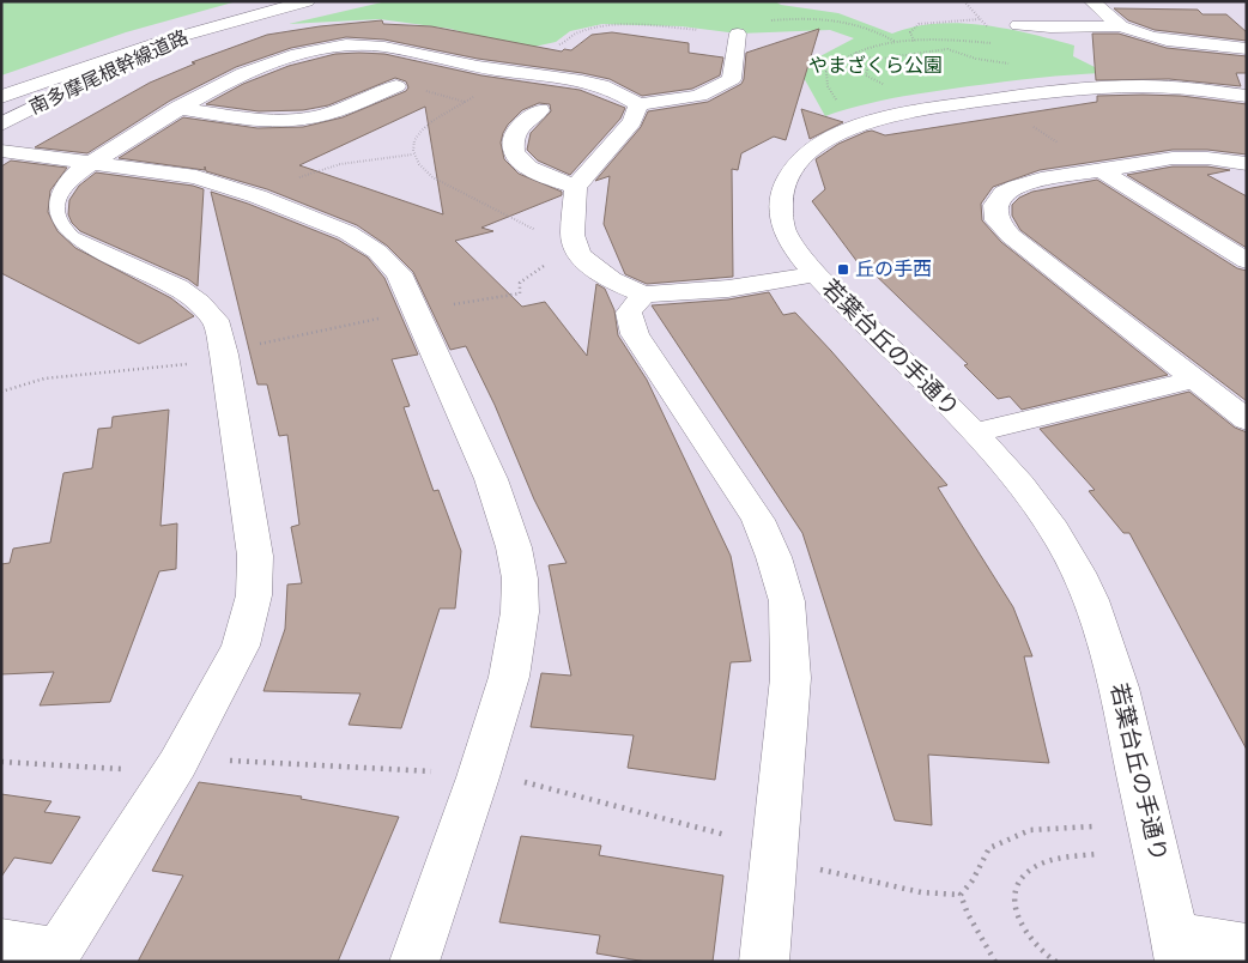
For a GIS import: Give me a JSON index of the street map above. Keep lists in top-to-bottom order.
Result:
{
  "streets": {
    "street": ["南多摩尾根幹線道路", "若葉台丘の手通り"]
  },
  "parks": ["やまざくら公園"],
  "places": {
    "transit": ["丘の手西"]
  }
}
